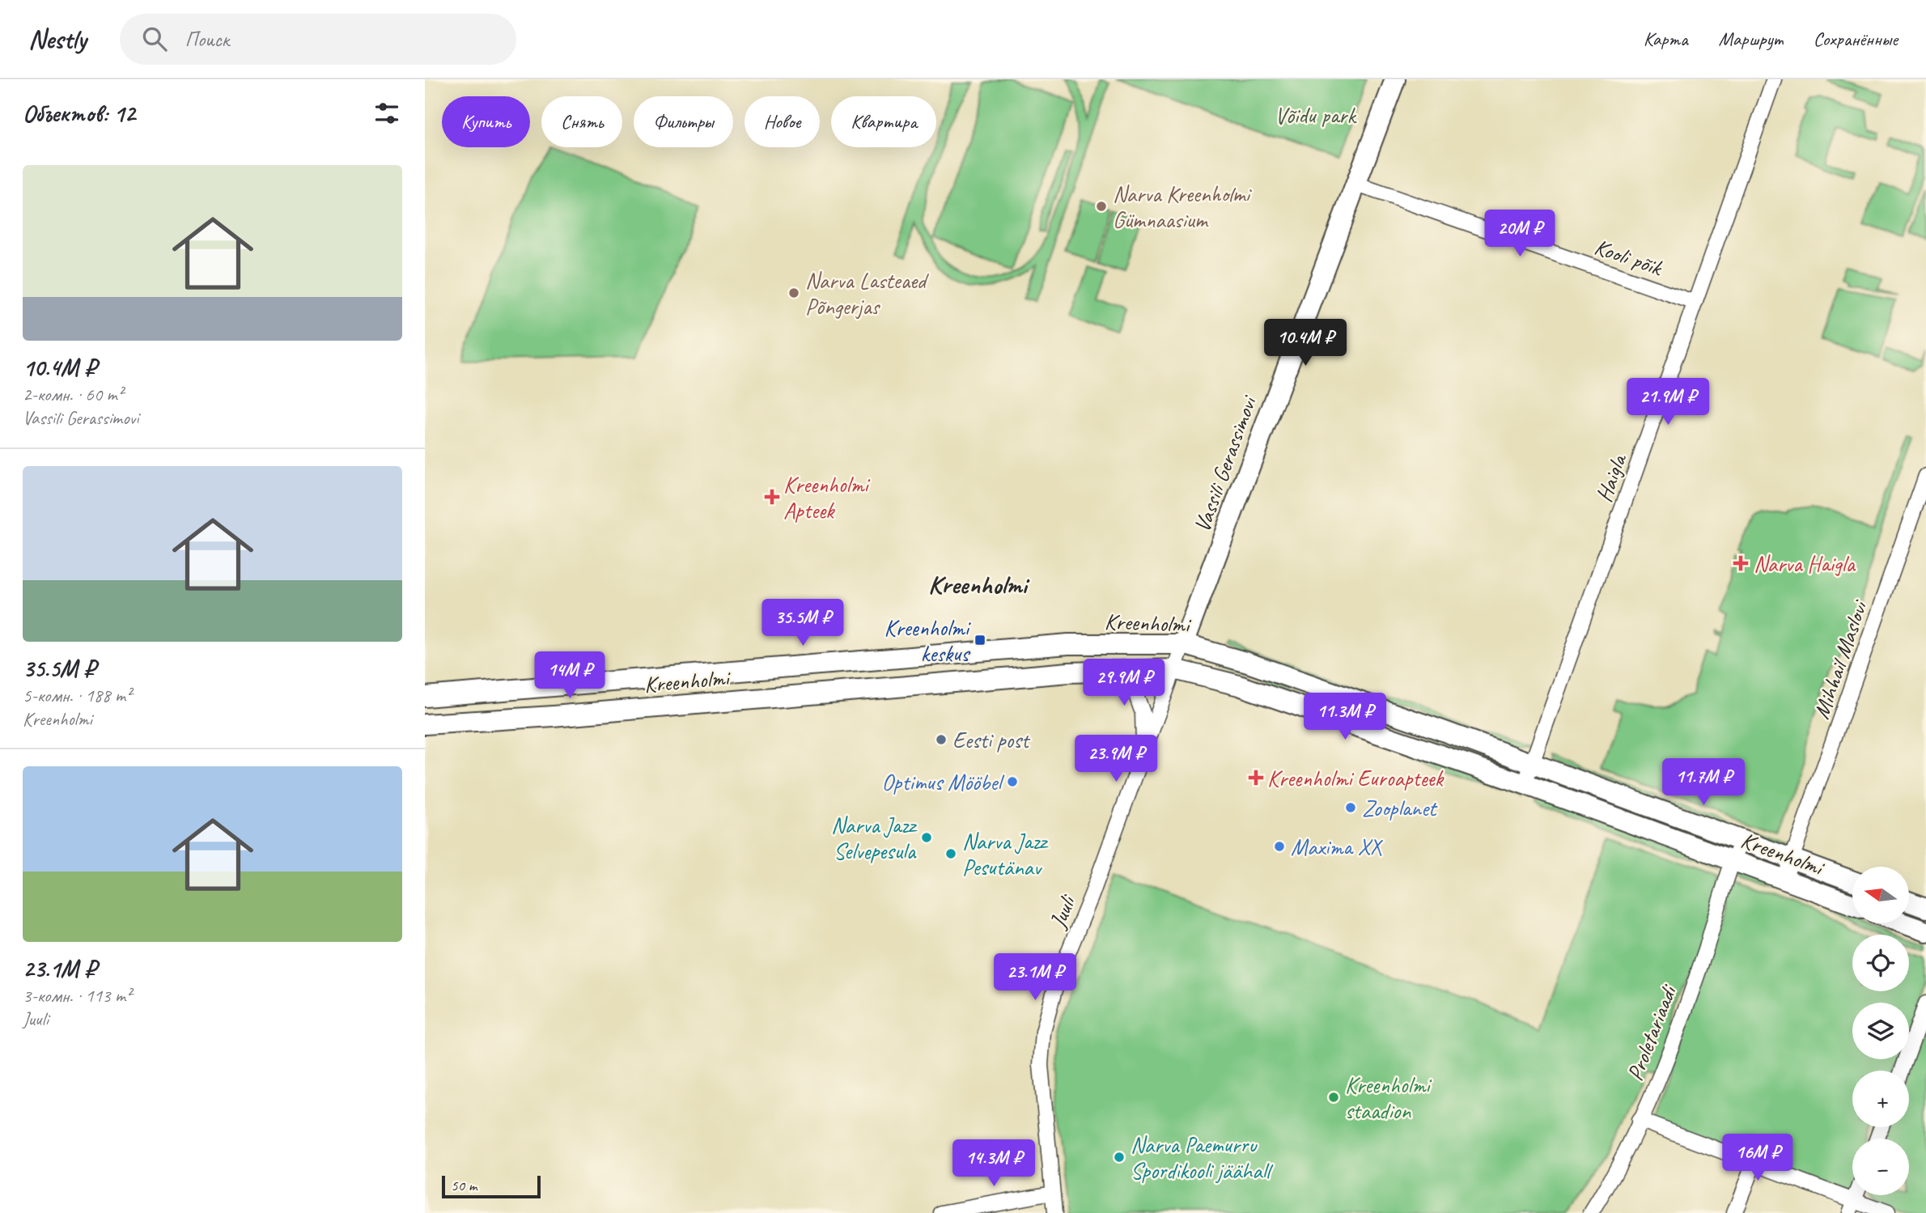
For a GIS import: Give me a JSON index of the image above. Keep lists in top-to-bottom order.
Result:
{
  "streets": {
    "main road": ["Vassili Gerassimovi", "Kreenholmi"],
    "street": [
      "Kooli põik",
      "Haigla",
      "Mihhail Maslovi",
      "Juuli",
      "Proletariaadi"
    ]
  },
  "crossings": [
    ["Kooli põik", "Vassili Gerassimovi"],
    ["Kooli põik", "Haigla"],
    ["Vassili Gerassimovi", "Kreenholmi"],
    ["Vassili Gerassimovi", "Juuli"],
    ["Haigla", "Kreenholmi"],
    ["Kreenholmi", "Mihhail Maslovi"],
    ["Kreenholmi", "Juuli"],
    ["Kreenholmi", "Proletariaadi"]
  ],
  "districts": ["Kreenholmi"],
  "parks": ["Võidu park"],
  "places": {
    "other": [
      "Narva Kreenholmi Gümnaasium",
      "Narva Lasteaed Põngerjas",
      "Eesti post",
      "Optimus Mööbel",
      "Zooplanet",
      "Narva Jazz Selvepesula",
      "Maxima XX",
      "Narva Jazz Pesutänav",
      "Kreenholmi staadion",
      "Narva Paemurru Spordikooli jäähall"
    ],
    "health": ["Kreenholmi Apteek", "Narva Haigla", "Kreenholmi Euroapteek"],
    "transit": ["Kreenholmi keskus"]
  },
  "scale_bar": "50 m",
  "north": "left",
  "page": {
    "header": "Nestly",
    "search": "Поиск",
    "nav": ["Карта", "Маршрут", "Сохранённые"],
    "heading": "Объектов: 12",
    "chip": [
      "Купить",
      "Снять",
      "Фильтры",
      "Новое",
      "Квартира"
    ],
    "list": [
      {
        "name": "10.4M ₽",
        "note": "2-комн. · 60 m² · Vassili Gerassimovi"
      },
      {
        "name": "35.5M ₽",
        "note": "5-комн. · 188 m² · Kreenholmi"
      },
      {
        "name": "23.1M ₽",
        "note": "3-комн. · 113 m² · Juuli"
      }
    ],
    "price": [
      "20M ₽",
      "10.4M ₽",
      "21.9M ₽",
      "35.5M ₽",
      "14M ₽",
      "29.9M ₽",
      "11.3M ₽",
      "23.9M ₽",
      "11.7M ₽",
      "23.1M ₽",
      "16M ₽",
      "14.3M ₽"
    ],
    "map_buttons": ["+", "−"],
    "scale": "50 m"
  }
}
